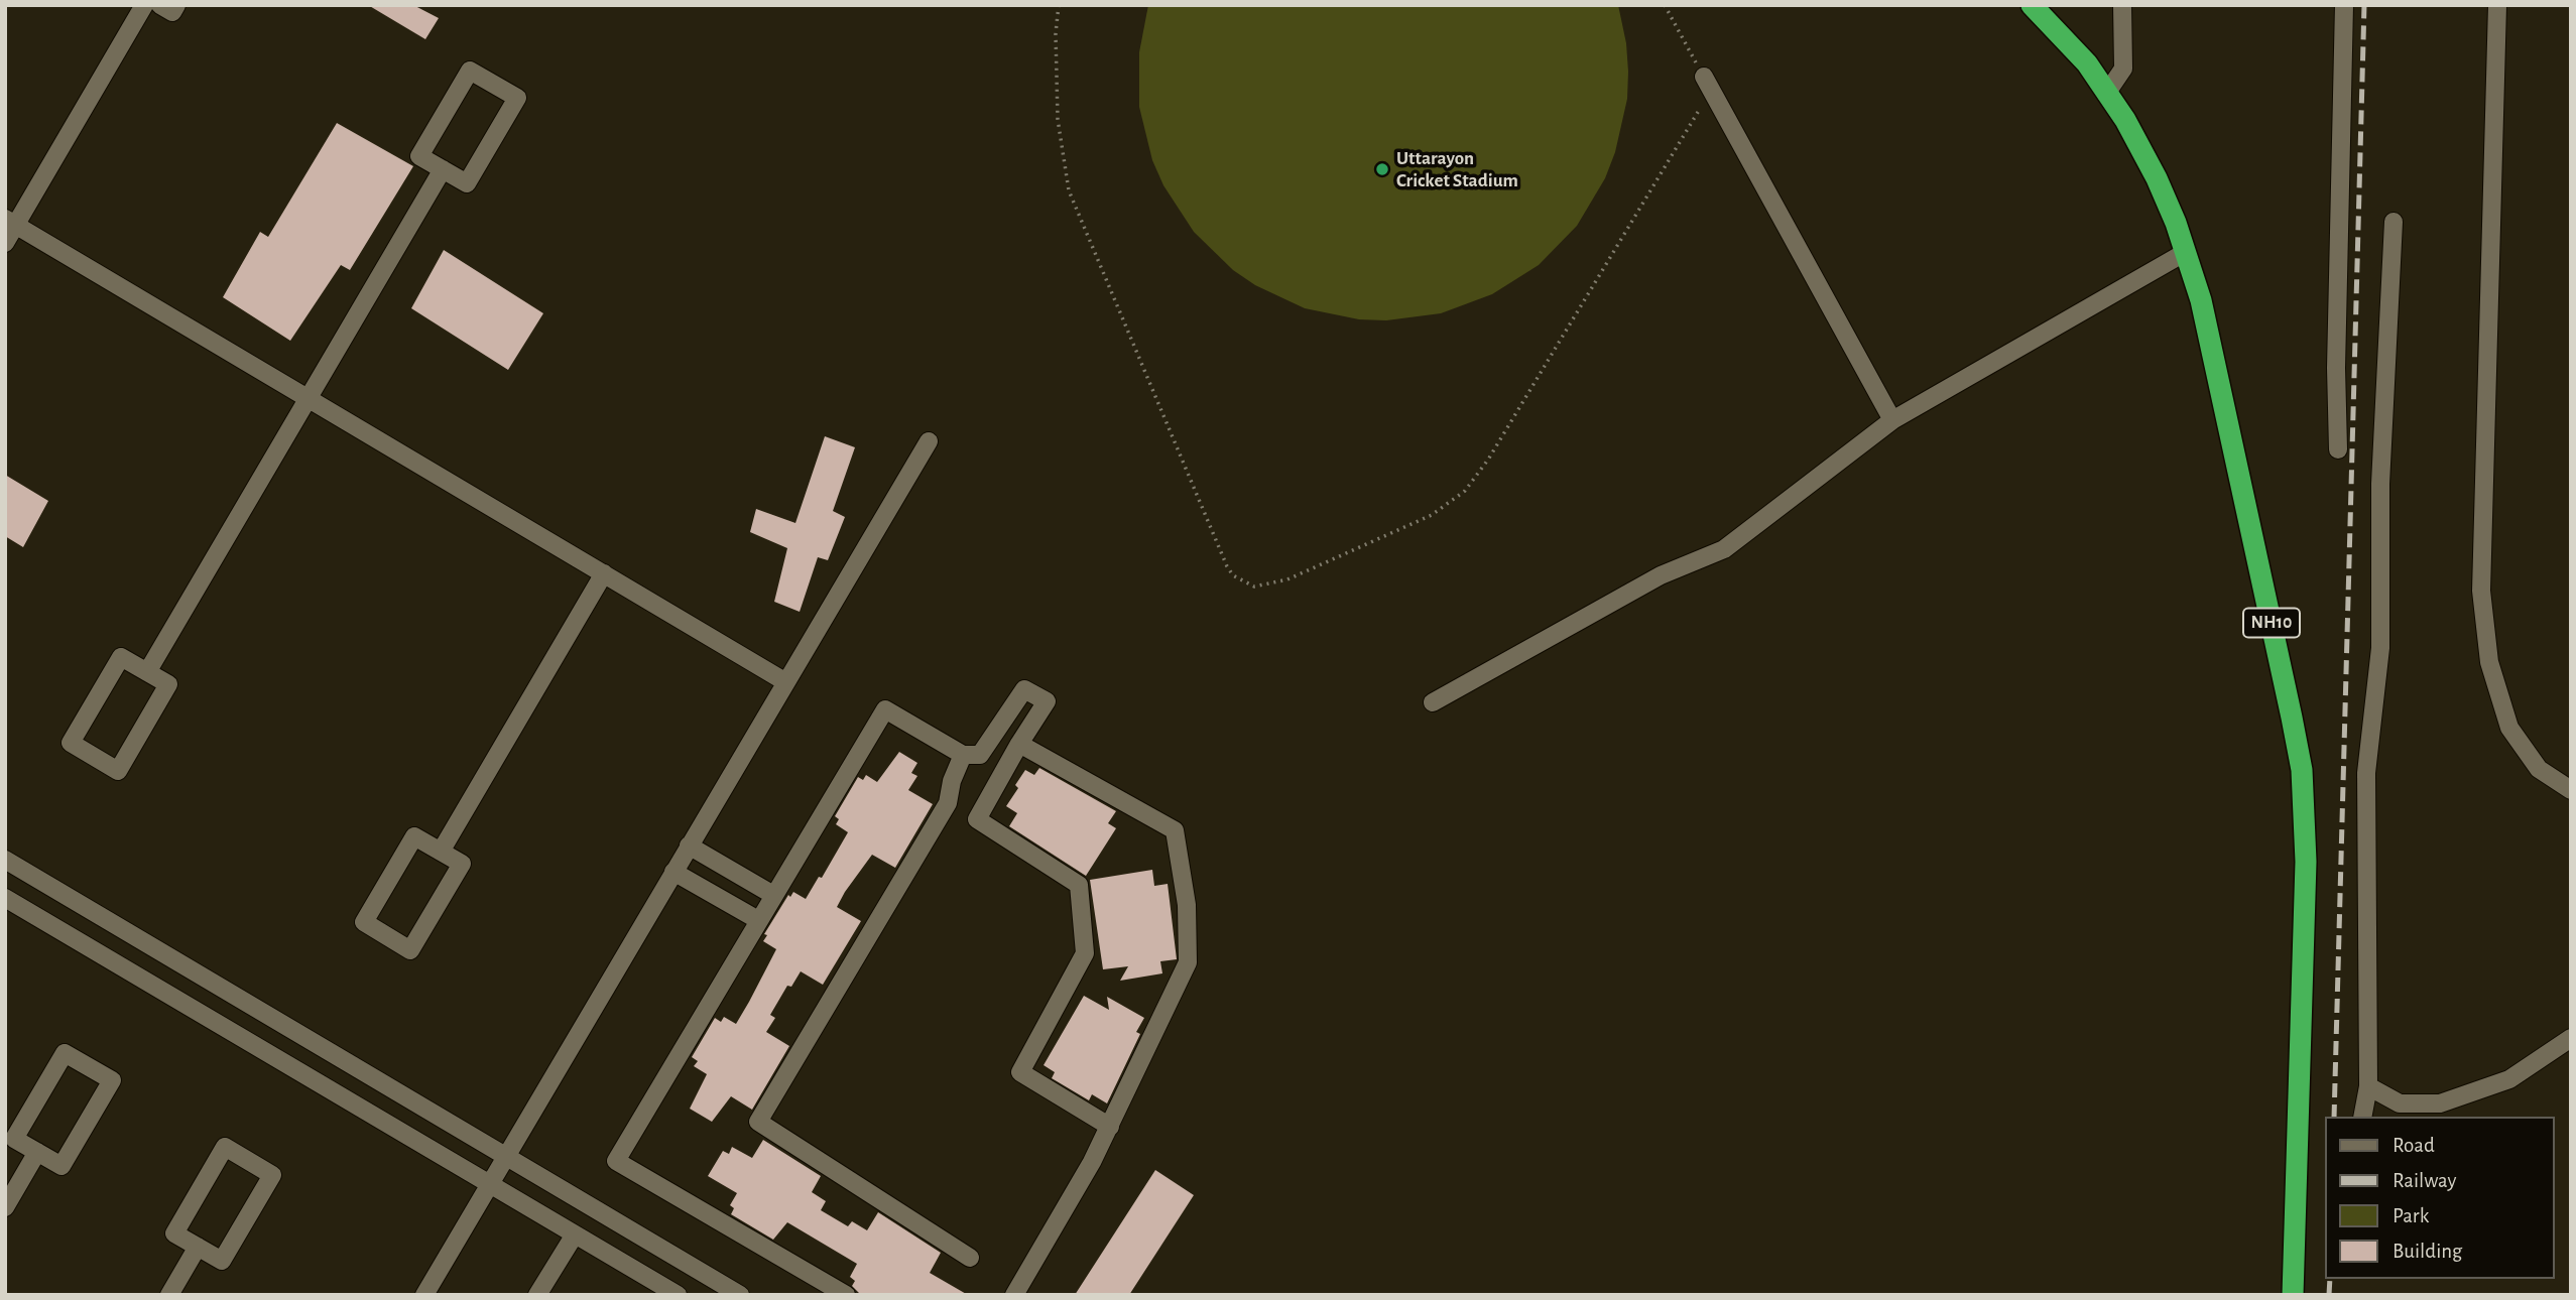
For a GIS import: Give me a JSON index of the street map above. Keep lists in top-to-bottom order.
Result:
{
  "streets": {
    "highway": ["NH10"]
  },
  "places": ["Uttarayon Cricket Stadium"],
  "legend": [
    "Road",
    "Railway",
    "Park",
    "Building"
  ]
}
